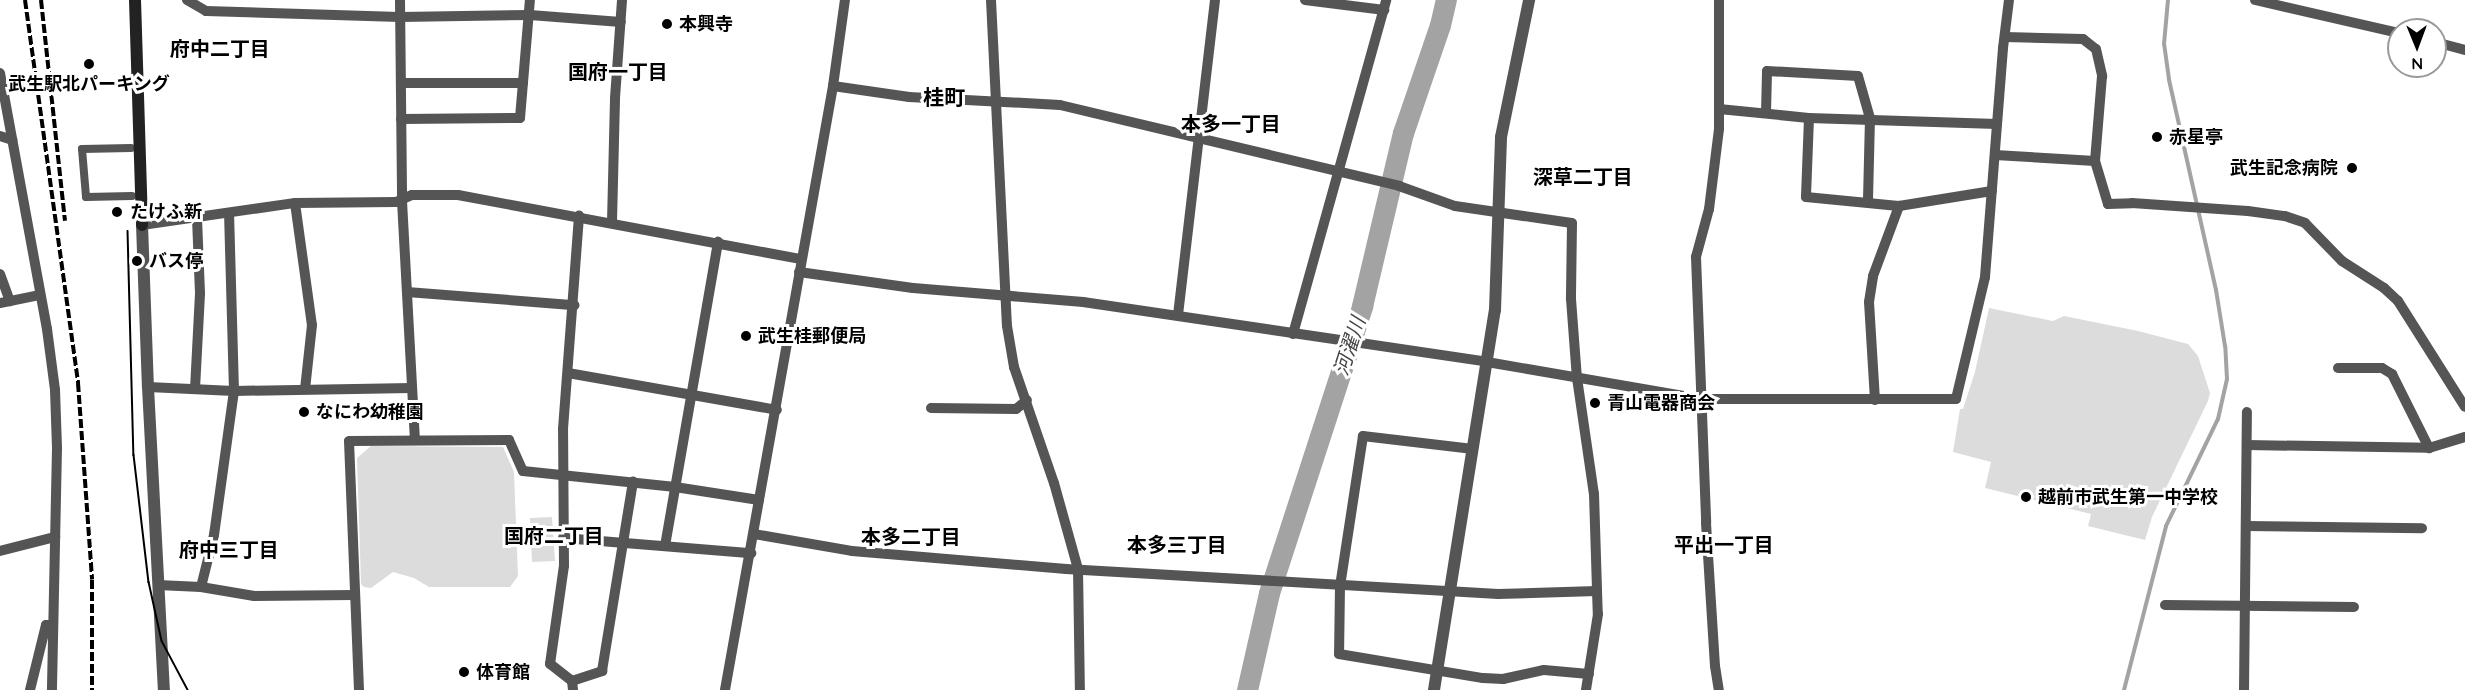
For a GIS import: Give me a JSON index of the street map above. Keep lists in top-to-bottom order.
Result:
{
  "districts": [
    "府中二丁目",
    "国府一丁目",
    "桂町",
    "本多一丁目",
    "深草二丁目",
    "国府二丁目",
    "本多二丁目",
    "本多三丁目",
    "平出一丁目",
    "府中三丁目"
  ],
  "water": ["河濯川"],
  "places": [
    "本興寺",
    "武生駅北パーキング",
    "赤星亭",
    "武生記念病院",
    "たけふ新",
    "バス停",
    "武生桂郵便局",
    "青山電器商会",
    "なにわ幼稚園",
    "越前市武生第一中学校",
    "体育館"
  ],
  "north": "bottom"
}
